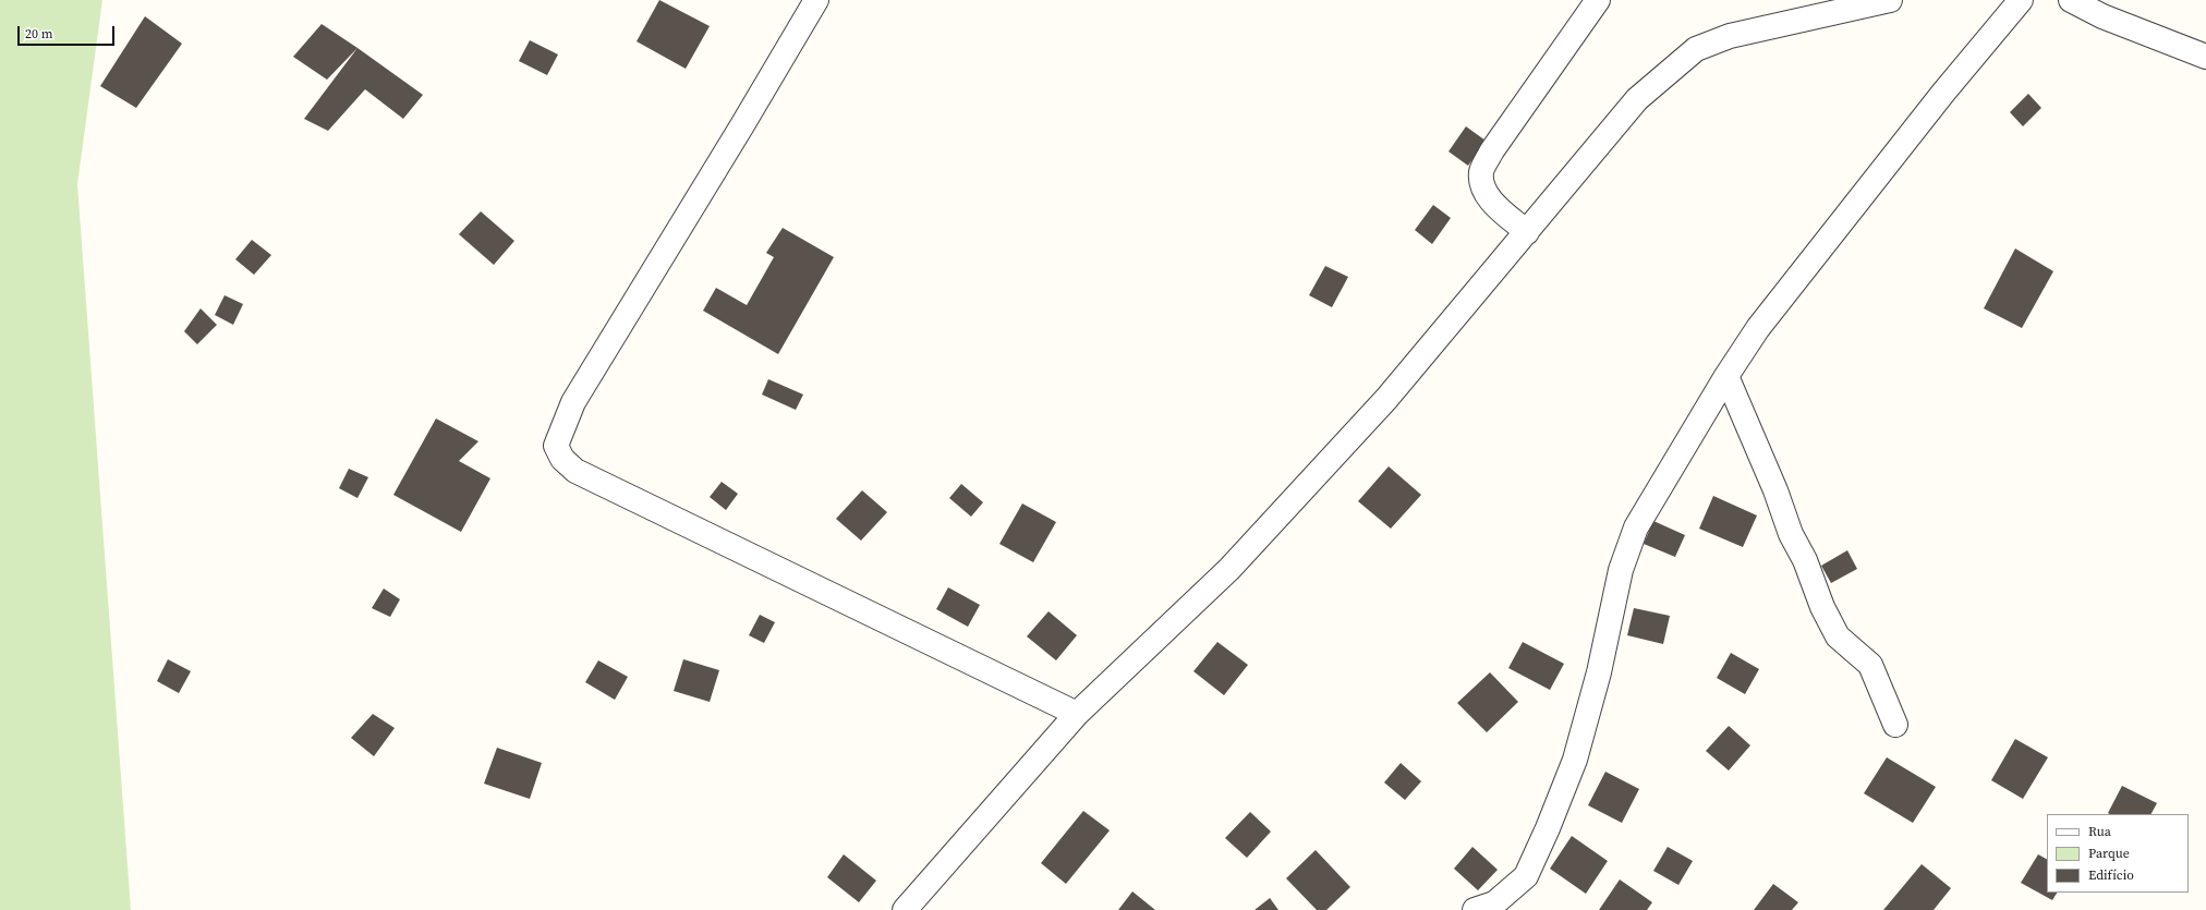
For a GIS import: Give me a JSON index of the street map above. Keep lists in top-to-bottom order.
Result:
{
  "legend": ["Rua", "Parque", "Edifício"],
  "scale_bar": "20 m"
}
